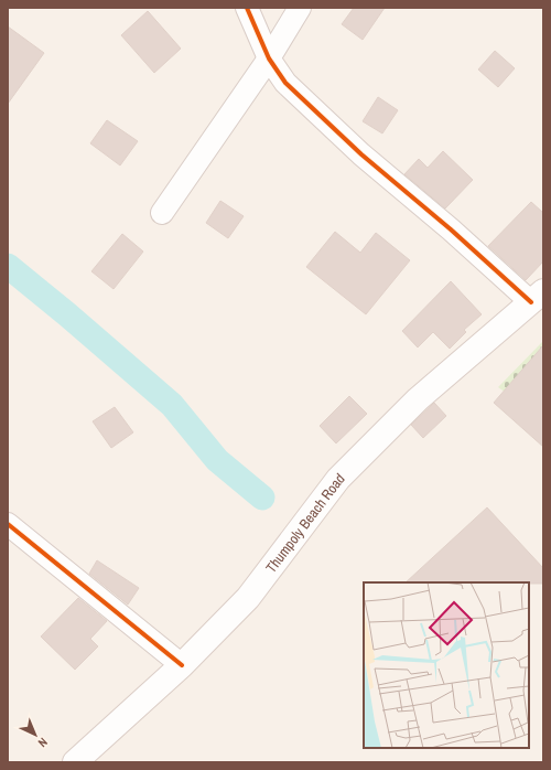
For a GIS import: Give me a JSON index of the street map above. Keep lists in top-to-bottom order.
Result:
{
  "streets": {
    "main road": ["Thumpoly Beach Road"]
  },
  "north": "bottom right"
}
